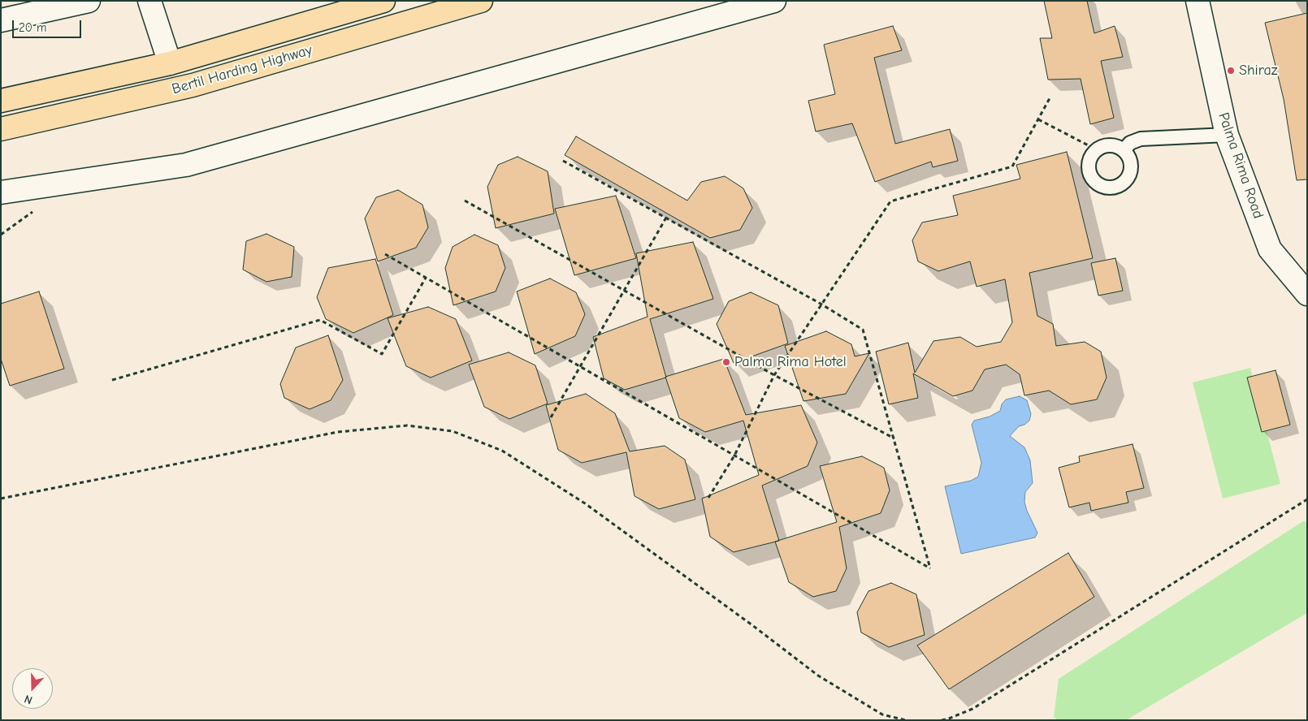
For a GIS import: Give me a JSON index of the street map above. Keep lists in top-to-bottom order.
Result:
{
  "streets": {
    "main road": ["Bertil Harding Highway"],
    "street": ["Palma Rima Road"]
  },
  "places": ["Shiraz", "Palma Rima Hotel"],
  "scale_bar": "20 m",
  "north": "bottom"
}
